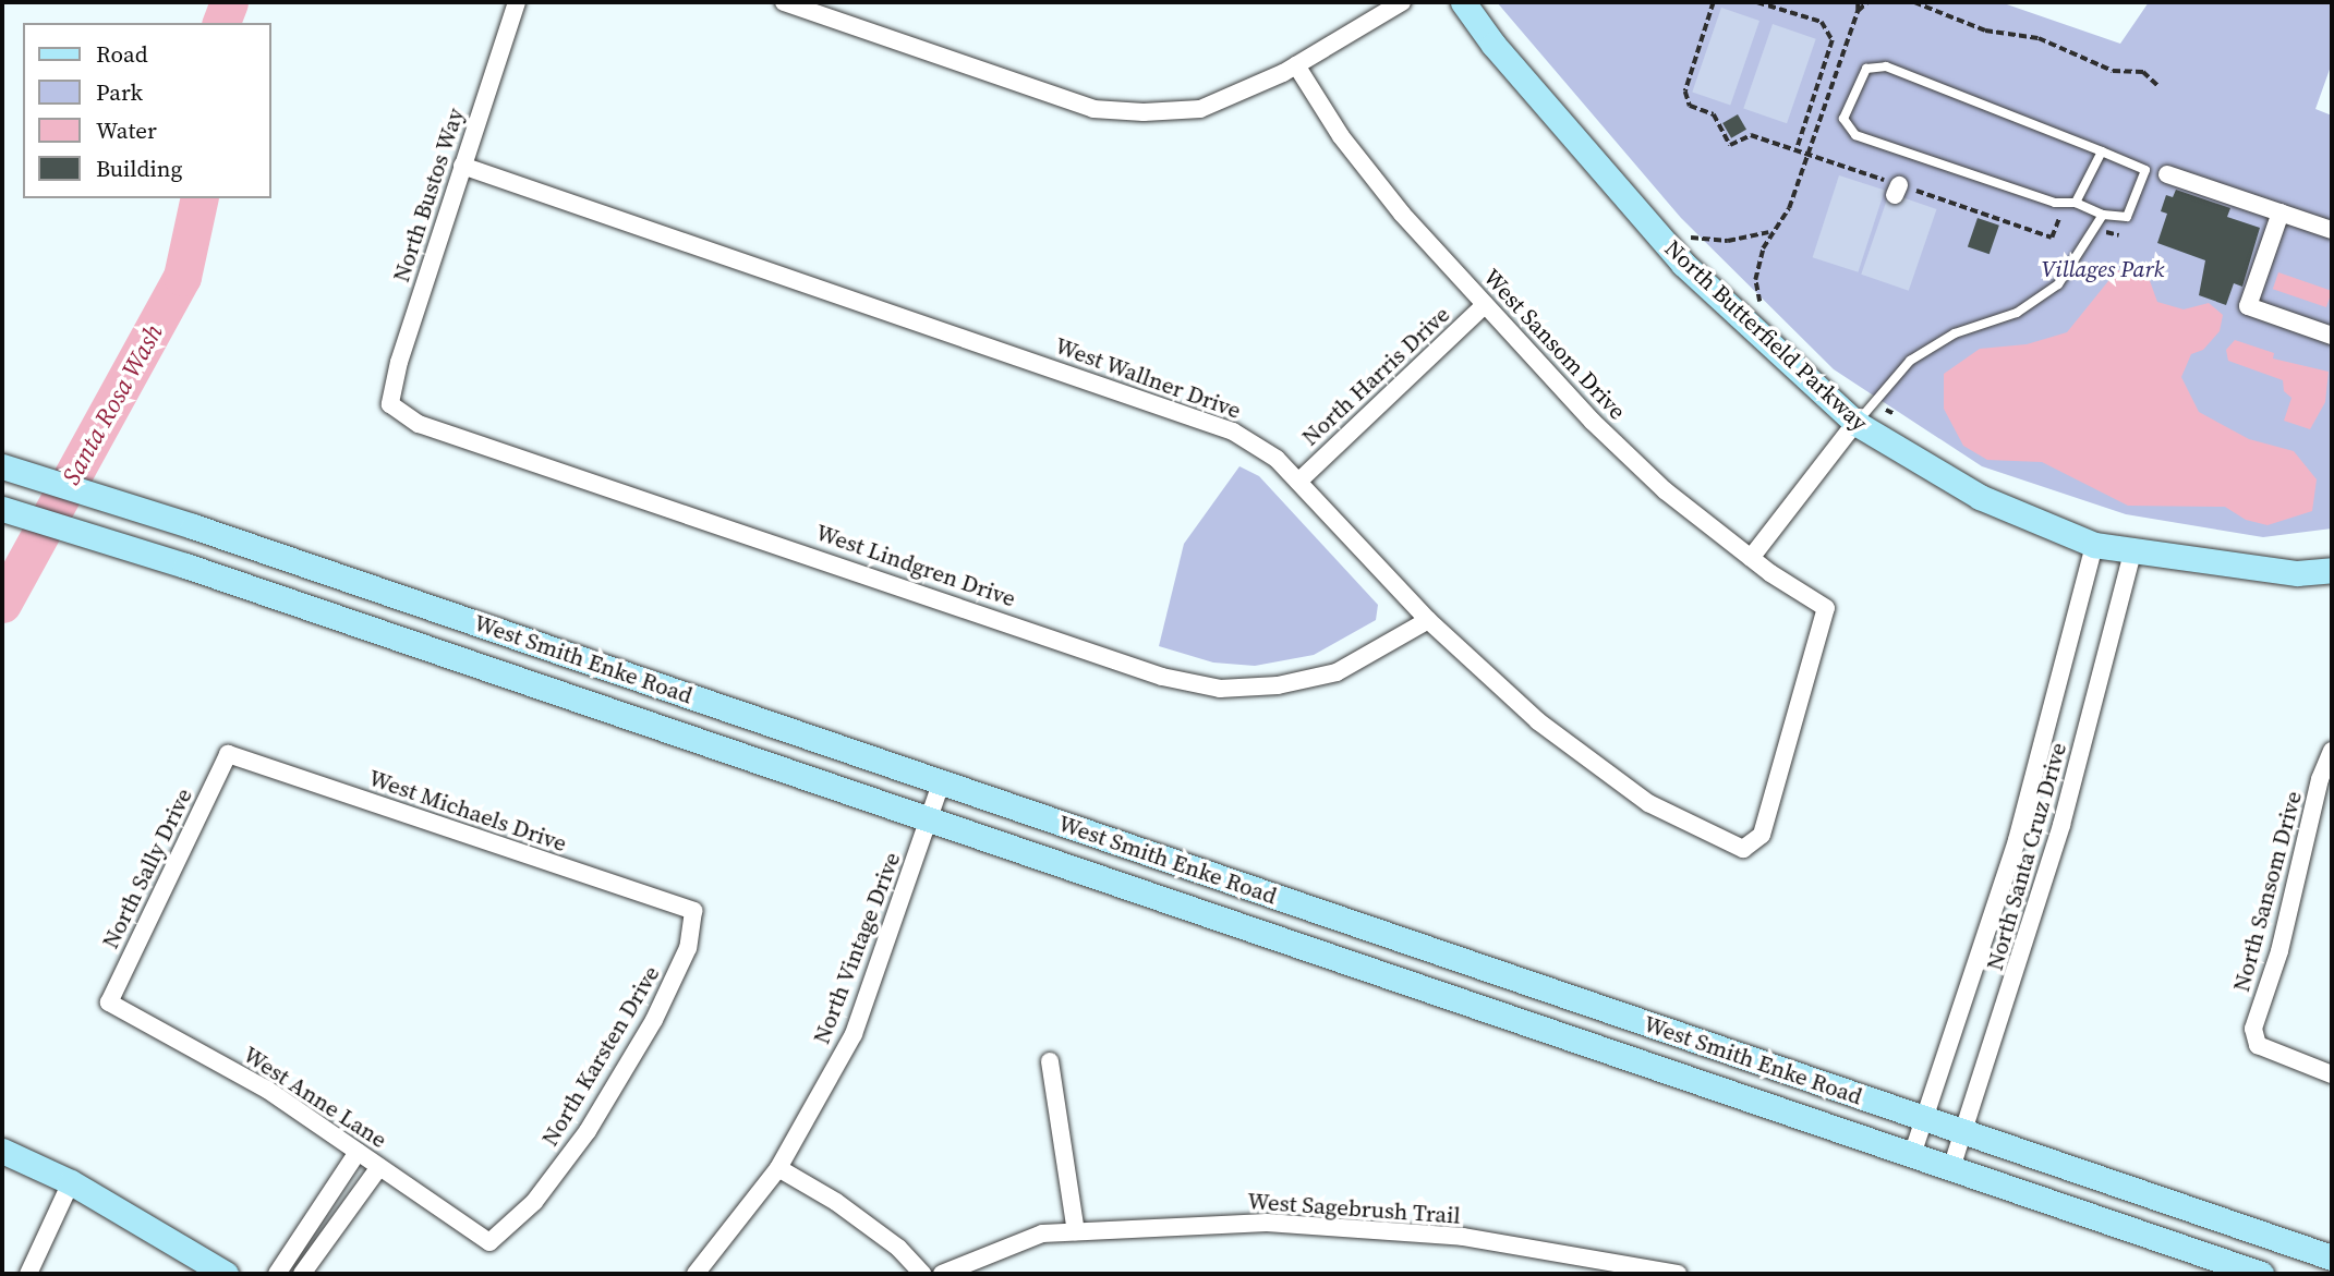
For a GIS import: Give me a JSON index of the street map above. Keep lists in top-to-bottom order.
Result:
{
  "streets": {
    "street": [
      "North Bustos Way",
      "North Butterfield Parkway",
      "West Sansom Drive",
      "North Harris Drive",
      "West Wallner Drive",
      "West Lindgren Drive",
      "West Smith Enke Road",
      "West Michaels Drive",
      "North Santa Cruz Drive",
      "North Sally Drive",
      "North Sansom Drive",
      "North Vintage Drive",
      "North Karsten Drive",
      "West Anne Lane",
      "West Sagebrush Trail"
    ]
  },
  "crossings": [
    ["North Bustos Way", "West Wallner Drive"],
    ["North Bustos Way", "West Lindgren Drive"],
    ["North Butterfield Parkway", "North Santa Cruz Drive"],
    ["West Sansom Drive", "North Harris Drive"],
    ["West Sansom Drive", "West Wallner Drive"],
    ["North Harris Drive", "West Wallner Drive"],
    ["West Wallner Drive", "West Lindgren Drive"],
    ["West Smith Enke Road", "North Santa Cruz Drive"],
    ["West Smith Enke Road", "North Vintage Drive"],
    ["West Michaels Drive", "North Sally Drive"],
    ["West Michaels Drive", "North Karsten Drive"],
    ["North Sally Drive", "West Anne Lane"],
    ["North Karsten Drive", "West Anne Lane"]
  ],
  "water": ["Santa Rosa Wash"],
  "parks": ["Villages Park"],
  "legend": [
    "Road",
    "Park",
    "Water",
    "Building"
  ]
}
